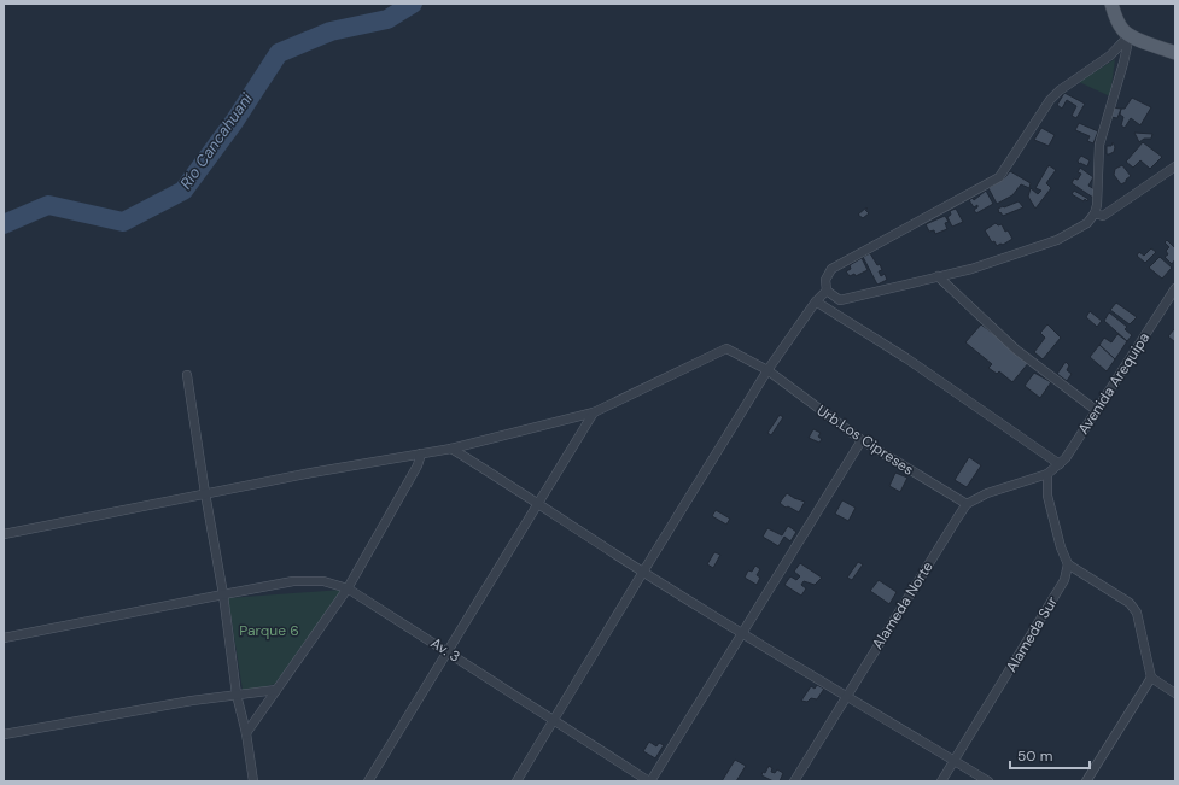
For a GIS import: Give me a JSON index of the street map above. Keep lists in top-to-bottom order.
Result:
{
  "streets": {
    "street": [
      "Avenida Arequipa",
      "Urb.Los Cipreses",
      "Alameda Norte",
      "Alameda Sur",
      "Av. 3"
    ]
  },
  "crossings": [
    ["Avenida Arequipa", "Alameda Norte"],
    ["Urb.Los Cipreses", "Alameda Norte"]
  ],
  "water": ["Río Cancahuani"],
  "parks": ["Parque 6"],
  "scale_bar": "50 m"
}
